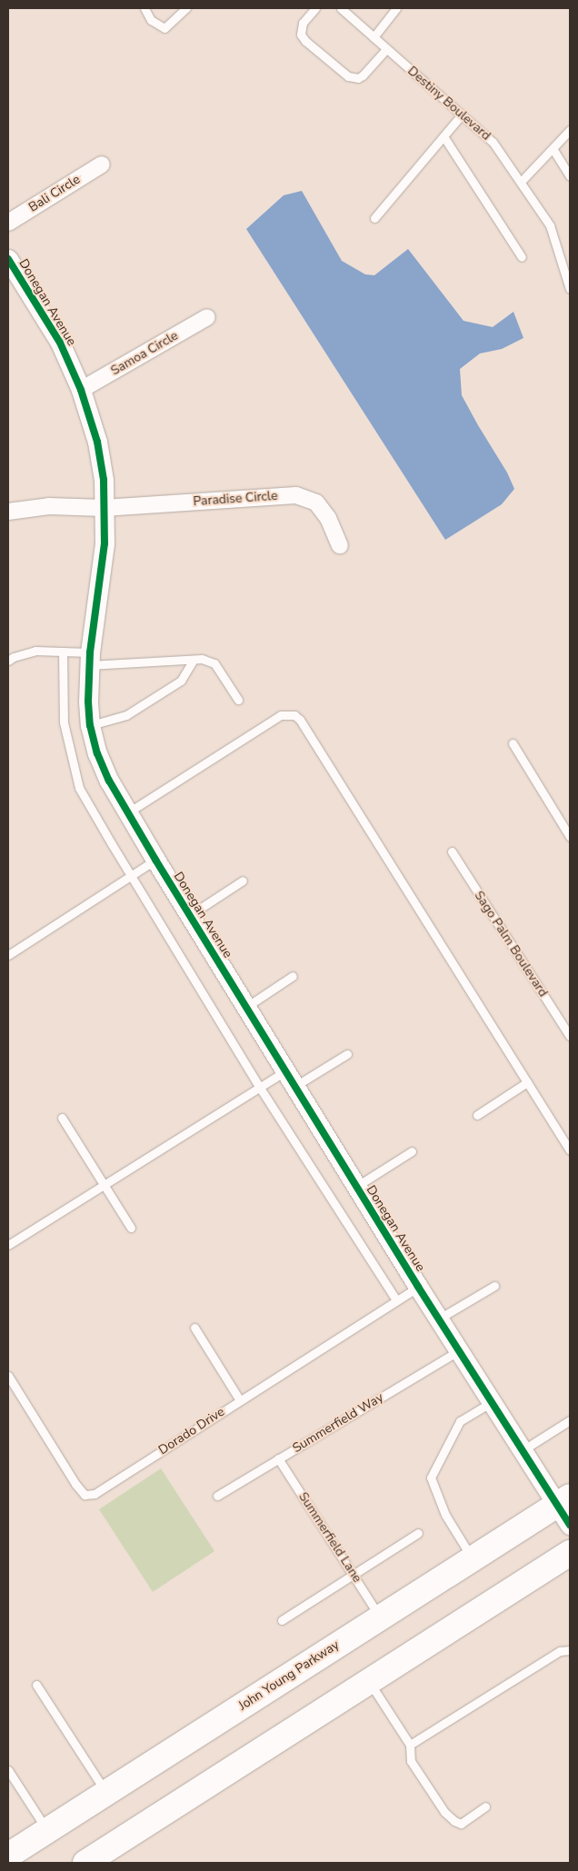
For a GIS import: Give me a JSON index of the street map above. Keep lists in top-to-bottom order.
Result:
{
  "streets": {
    "highway": ["John Young Parkway"],
    "street": [
      "Bali Circle",
      "Donegan Avenue",
      "Samoa Circle",
      "Paradise Circle"
    ],
    "lane": [
      "Destiny Boulevard",
      "Sago Palm Boulevard",
      "Summerfield Way",
      "Dorado Drive",
      "Summerfield Lane"
    ]
  },
  "crossings": [
    ["Donegan Avenue", "Samoa Circle"],
    ["Donegan Avenue", "Paradise Circle"],
    ["Donegan Avenue", "Summerfield Way"],
    ["Donegan Avenue", "Dorado Drive"],
    ["Donegan Avenue", "John Young Parkway"],
    ["Summerfield Way", "Summerfield Lane"],
    ["Summerfield Lane", "John Young Parkway"]
  ]
}
